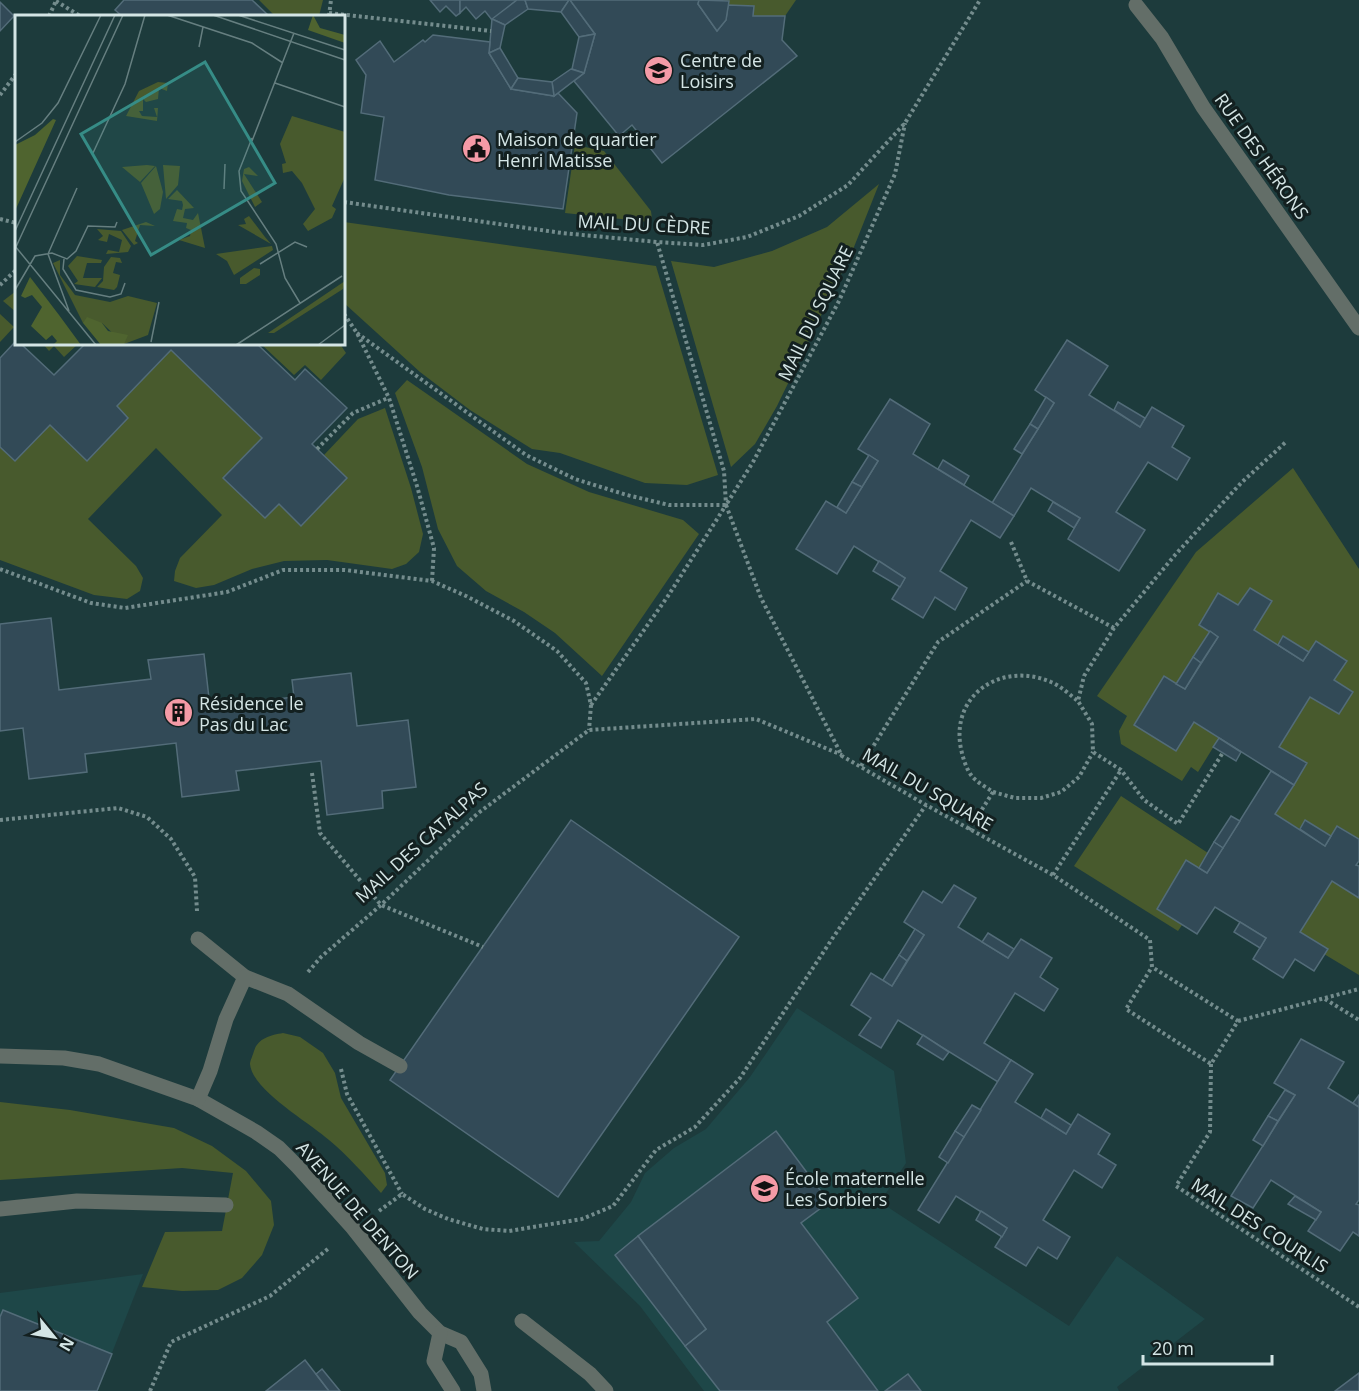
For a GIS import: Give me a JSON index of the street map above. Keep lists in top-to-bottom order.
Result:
{
  "streets": {
    "street": ["RUE DES HÉRONS", "AVENUE DE DENTON"],
    "path": [
      "MAIL DU CÈDRE",
      "MAIL DU SQUARE",
      "MAIL DES CATALPAS",
      "MAIL DES COURLIS"
    ]
  },
  "crossings": [
    ["MAIL DU CÈDRE", "MAIL DU SQUARE"]
  ],
  "places": {
    "school or university": ["Centre de Loisirs", "École maternelle Les Sorbiers"],
    "public building": ["Maison de quartier Henri Matisse"],
    "building": ["Résidence le Pas du Lac"]
  },
  "scale_bar": "20 m",
  "north": "bottom right"
}
